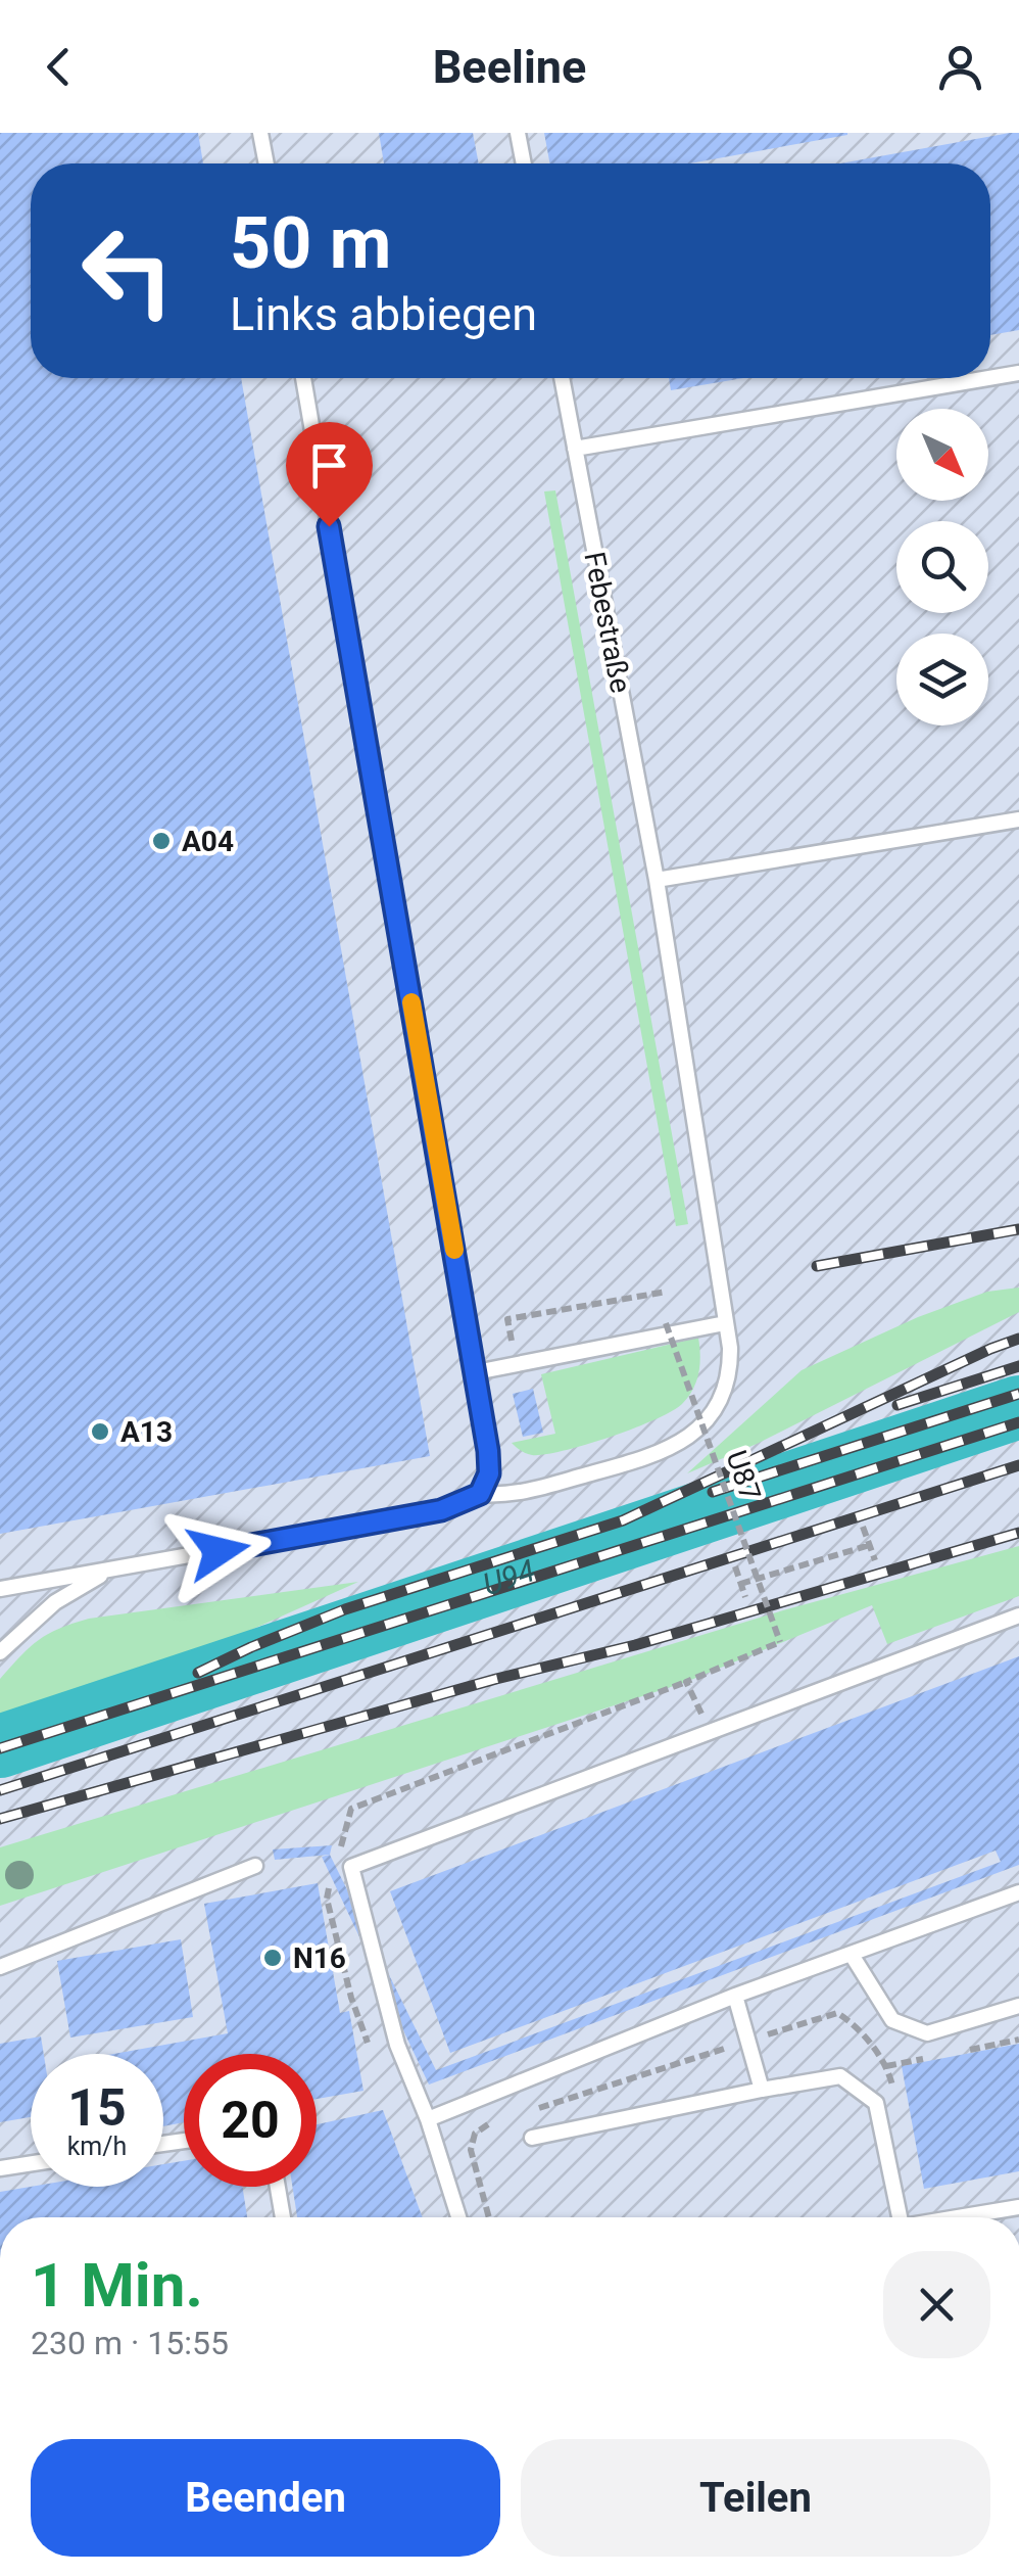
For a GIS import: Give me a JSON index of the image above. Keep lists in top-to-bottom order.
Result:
{
  "streets": {
    "lane": ["Febestraße"],
    "path": ["U87"]
  },
  "water": ["U94"],
  "places": ["A04", "A13", "N16"],
  "north": "bottom right",
  "page": {
    "header": "Beeline",
    "turn": ["50 m", "Links abbiegen"],
    "speed": "15 km/h",
    "limit": "20",
    "heading": ["1 Min.", "230 m · 15:55"],
    "buttons": ["Beenden", "Teilen"]
  }
}
